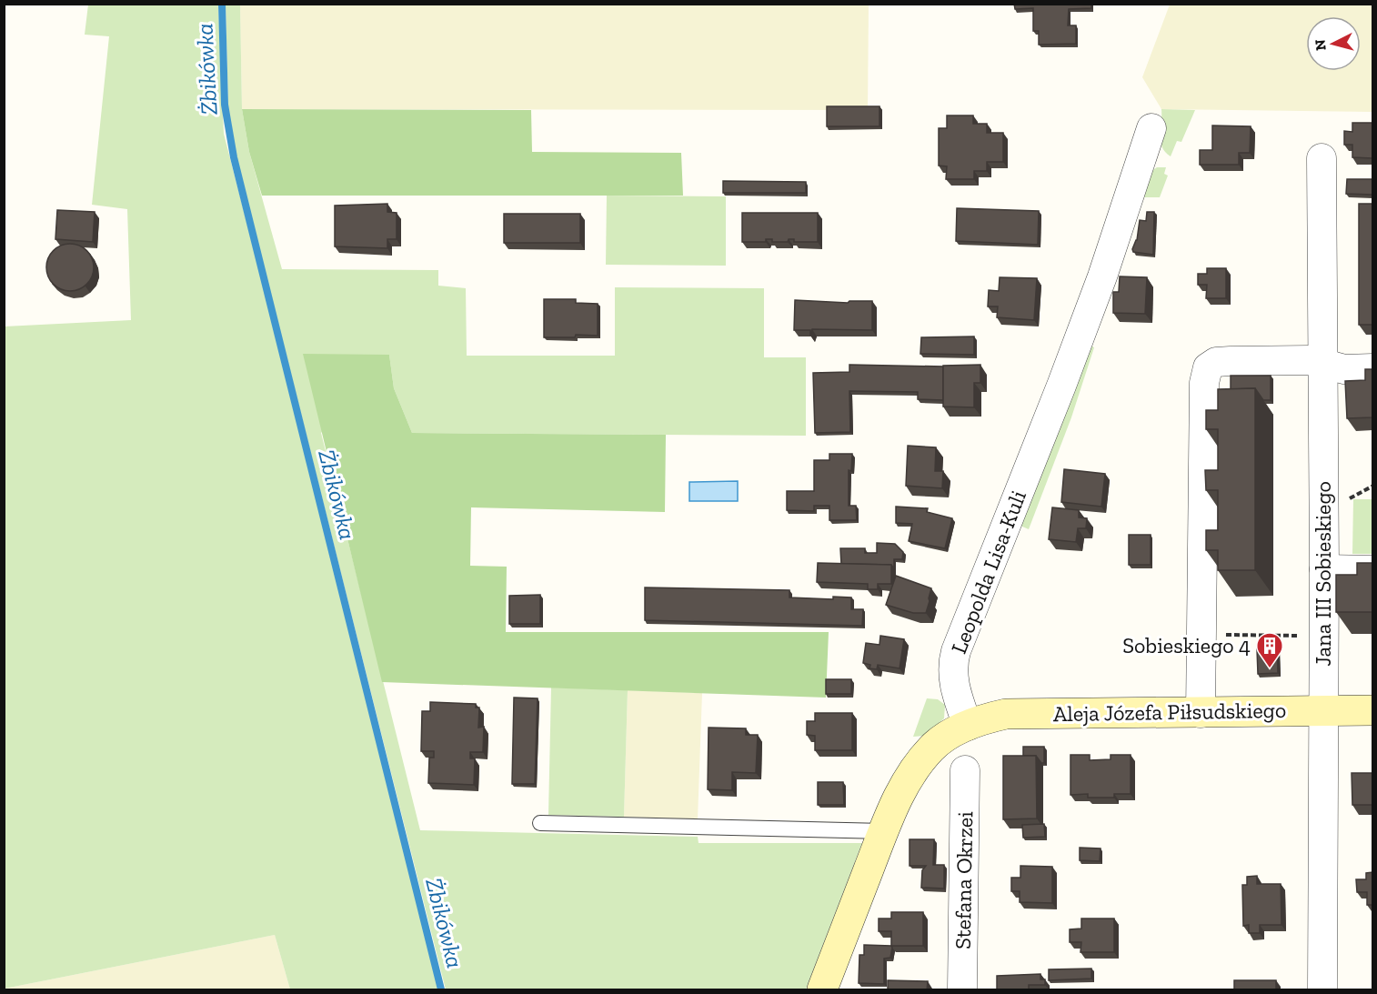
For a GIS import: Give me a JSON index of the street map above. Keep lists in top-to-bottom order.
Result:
{
  "streets": {
    "street": [
      "Leopolda Lisa-Kuli",
      "Jana III Sobieskiego",
      "Aleja Józefa Piłsudskiego",
      "Stefana Okrzei"
    ]
  },
  "crossings": [
    ["Leopolda Lisa-Kuli", "Aleja Józefa Piłsudskiego"],
    ["Jana III Sobieskiego", "Aleja Józefa Piłsudskiego"]
  ],
  "water": ["Żbikówka"],
  "places": {
    "building": ["Sobieskiego 4"]
  },
  "north": "left"
}
